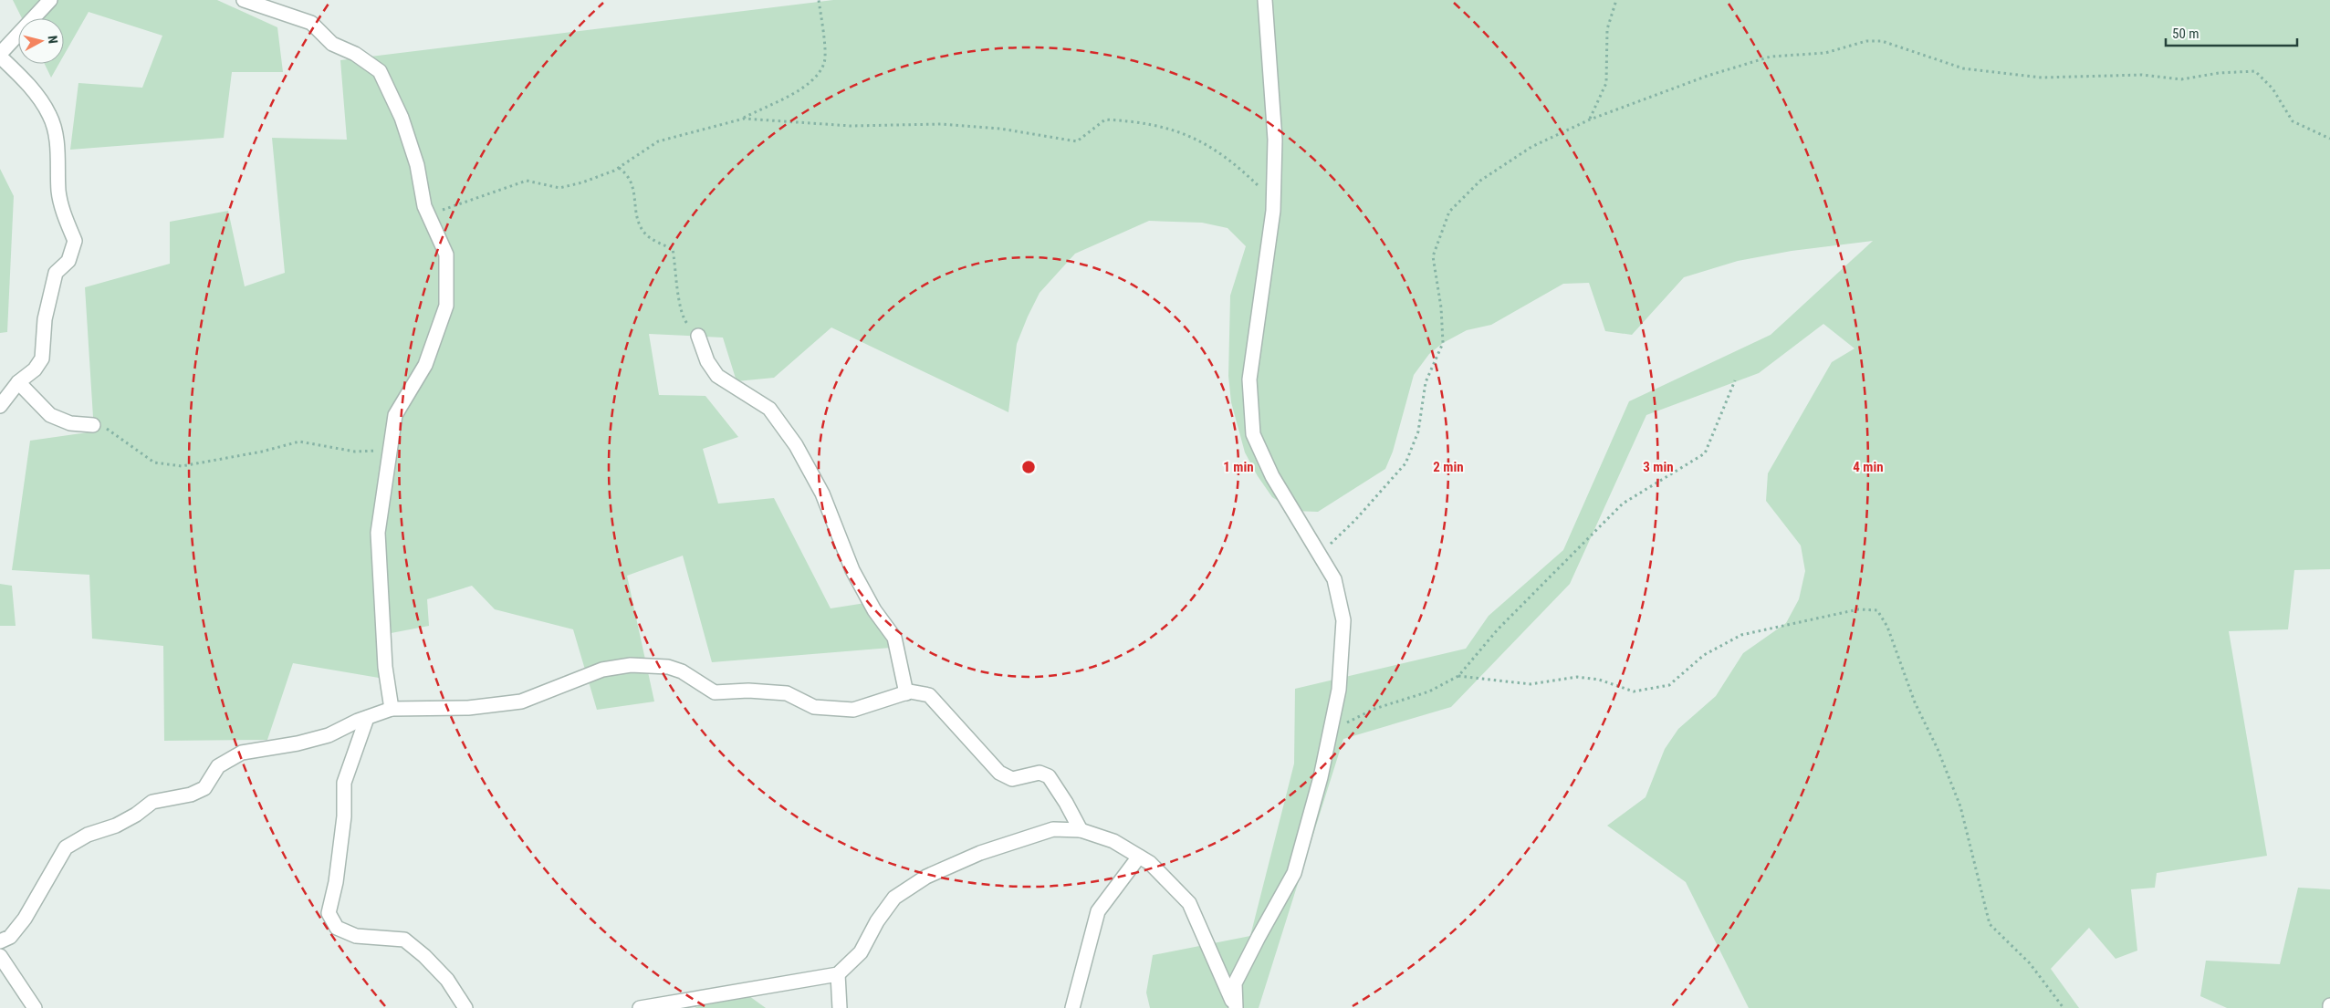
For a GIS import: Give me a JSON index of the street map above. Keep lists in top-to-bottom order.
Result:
{
  "scale_bar": "50 m",
  "north": "right",
  "rings": [
    "1 min",
    "2 min",
    "3 min",
    "4 min"
  ]
}
